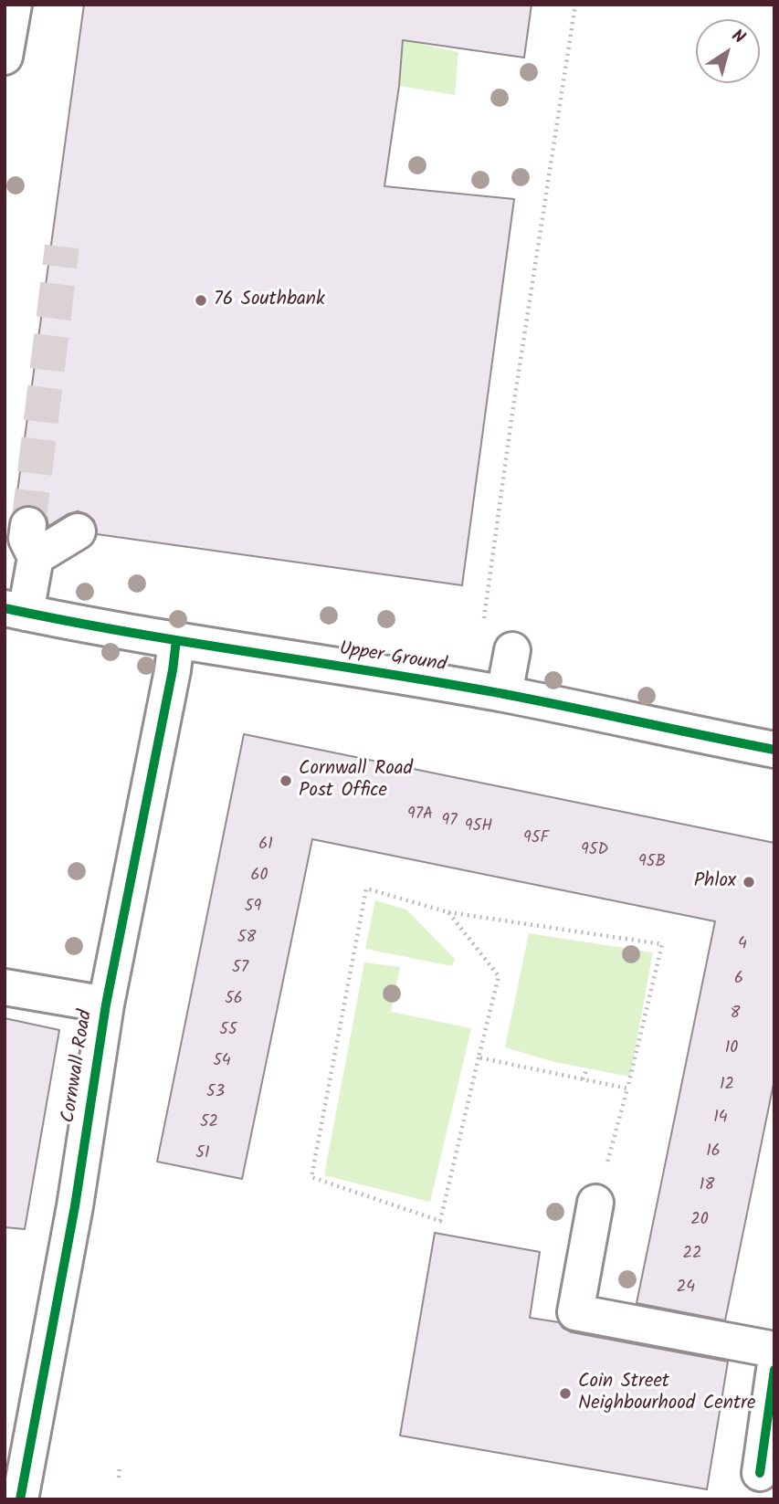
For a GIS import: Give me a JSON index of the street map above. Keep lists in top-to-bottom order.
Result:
{
  "streets": {
    "street": ["Upper Ground", "Cornwall Road"]
  },
  "crossings": [
    ["Upper Ground", "Cornwall Road"]
  ],
  "places": [
    "76 Southbank",
    "Cornwall Road Post Office",
    "Phlox",
    "Coin Street Neighbourhood Centre"
  ],
  "house_numbers": [
    "97A",
    "97",
    "95H",
    "95F",
    "61",
    "95D",
    "95B",
    "60",
    "59",
    "58",
    "4",
    "57",
    "6",
    "56",
    "8",
    "55",
    "10",
    "54",
    "12",
    "53",
    "14",
    "52",
    "16",
    "51",
    "18",
    "20",
    "22",
    "24"
  ],
  "north": "top right"
}
